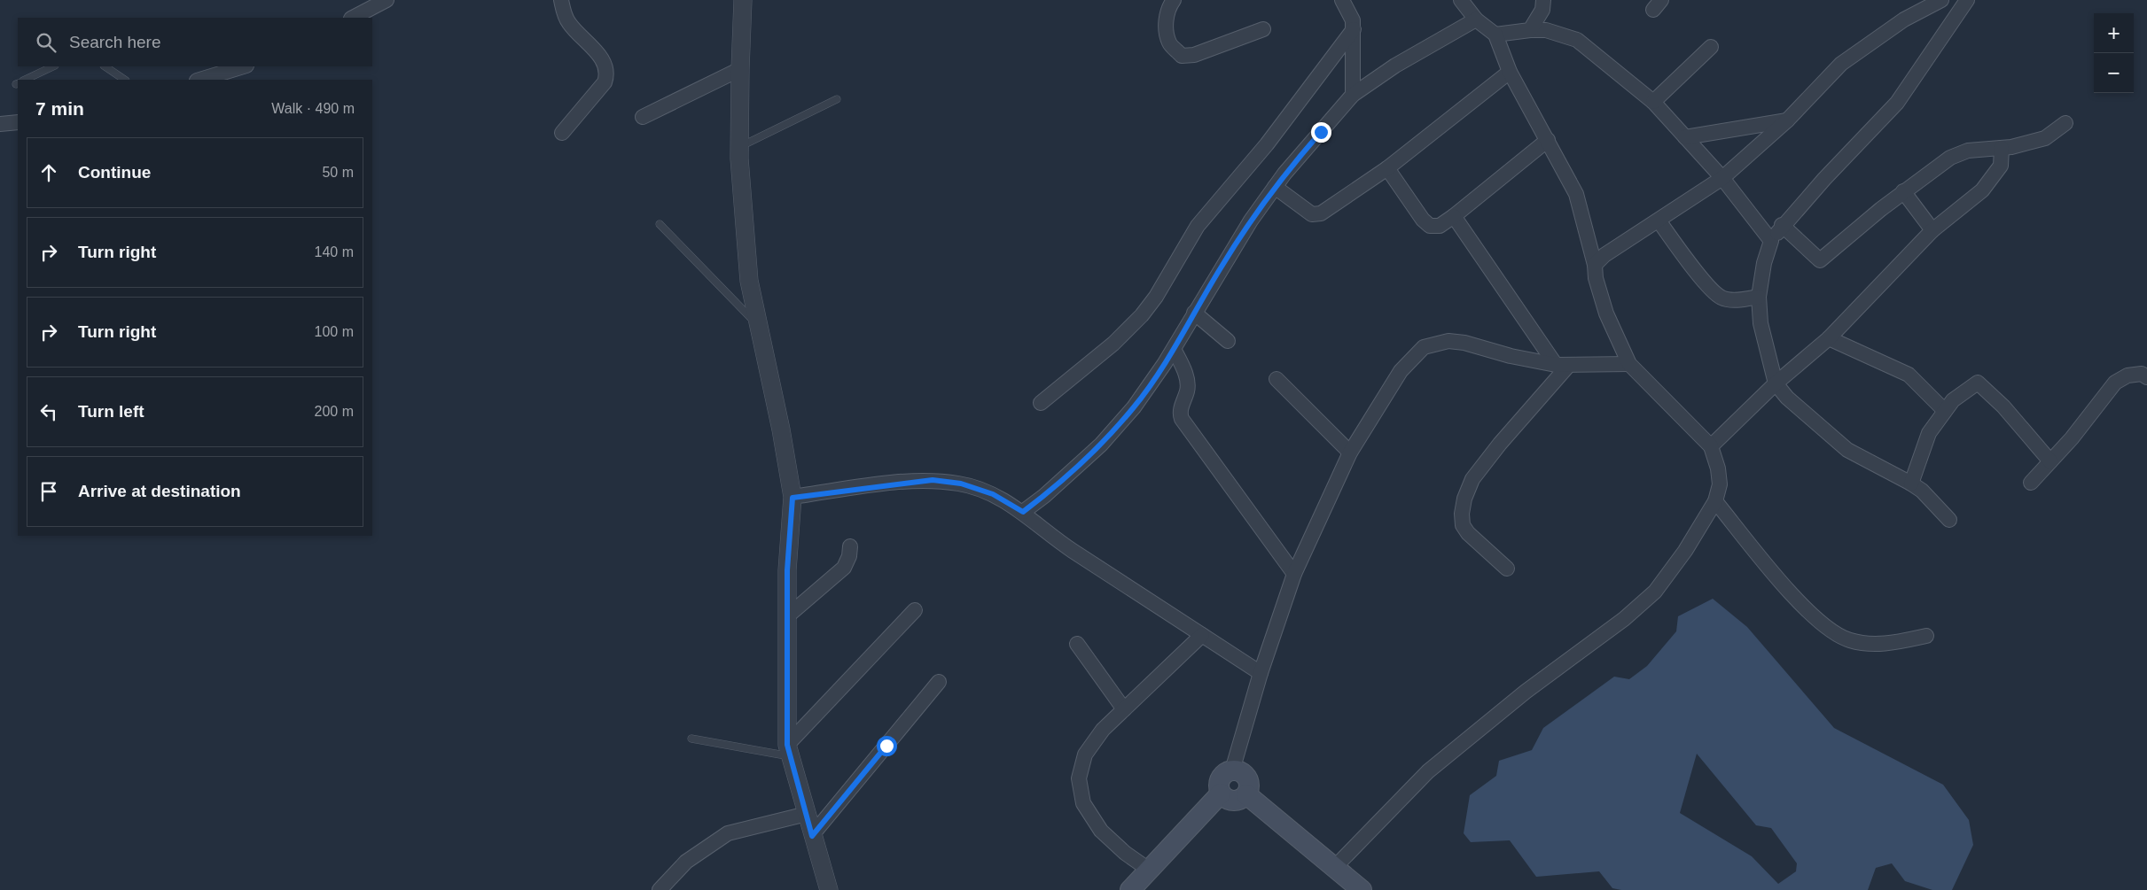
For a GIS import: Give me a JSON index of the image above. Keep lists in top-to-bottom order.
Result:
{
  "page": {
    "map_buttons": ["+", "−"],
    "search": "Search here",
    "heading": ["7 min", "Walk · 490 m"],
    "list": [
      ["Continue", "50 m"],
      ["Turn right", "140 m"],
      ["Turn right", "100 m"],
      ["Turn left", "200 m"],
      "Arrive at destination"
    ]
  }
}
